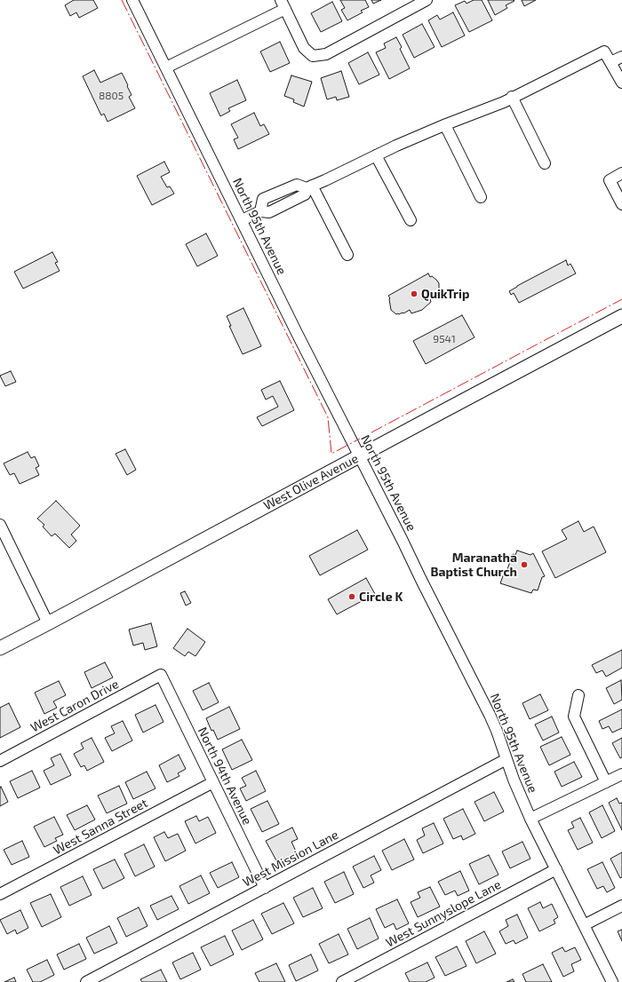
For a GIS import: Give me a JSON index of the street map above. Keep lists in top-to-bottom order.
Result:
{
  "streets": {
    "main road": ["West Olive Avenue"],
    "street": [
      "North 95th Avenue",
      "West Caron Drive",
      "North 94th Avenue",
      "West Sanna Street",
      "West Mission Lane",
      "West Sunnyslope Lane"
    ]
  },
  "crossings": [
    ["North 95th Avenue", "West Olive Avenue"],
    ["North 95th Avenue", "West Mission Lane"],
    ["North 95th Avenue", "West Sunnyslope Lane"],
    ["West Caron Drive", "North 94th Avenue"],
    ["North 94th Avenue", "West Sanna Street"],
    ["North 94th Avenue", "West Mission Lane"]
  ],
  "places": ["QuikTrip", "Maranatha Baptist Church", "Circle K"],
  "house_numbers": ["8805", "9541"]
}
